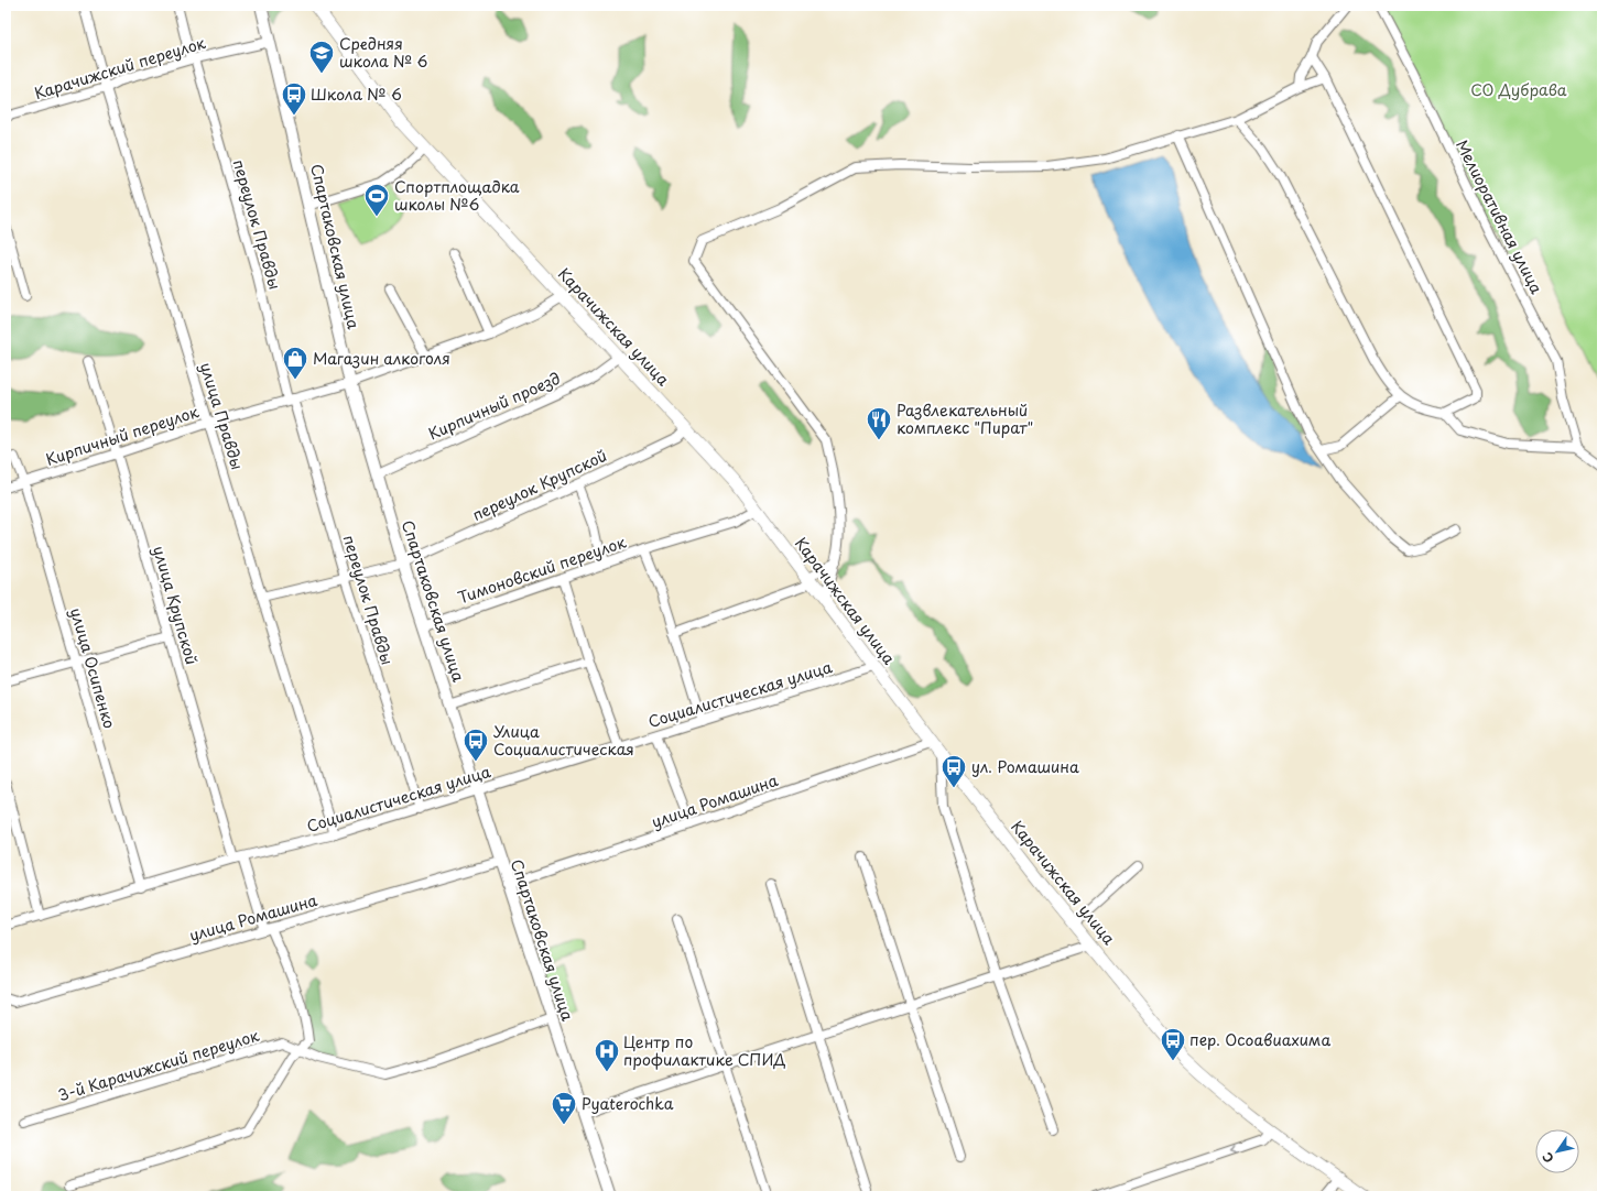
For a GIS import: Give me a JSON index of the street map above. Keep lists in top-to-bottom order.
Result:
{
  "streets": {
    "main road": ["Карачижская улица"],
    "street": [
      "Карачижский переулок",
      "Мелиоративная улица",
      "переулок Правды",
      "Спартаковская улица",
      "Кирпичный проезд",
      "улица Правды",
      "Кирпичный переулок",
      "переулок Крупской",
      "Тимоновский переулок",
      "улица Крупской",
      "улица Осипенко",
      "Социалистическая улица",
      "улица Ромашина",
      "3-й Карачижский переулок"
    ]
  },
  "crossings": [
    ["Карачижский переулок", "переулок Правды"],
    ["Карачижский переулок", "Спартаковская улица"],
    ["Карачижский переулок", "улица Правды"],
    ["переулок Правды", "Кирпичный переулок"],
    ["переулок Правды", "переулок Крупской"],
    ["переулок Правды", "Социалистическая улица"],
    ["Спартаковская улица", "Кирпичный проезд"],
    ["Спартаковская улица", "Кирпичный переулок"],
    ["Спартаковская улица", "переулок Крупской"],
    ["Спартаковская улица", "Тимоновский переулок"],
    ["Спартаковская улица", "Социалистическая улица"],
    ["Спартаковская улица", "улица Ромашина"],
    ["Спартаковская улица", "3-й Карачижский переулок"],
    ["Карачижская улица", "Кирпичный проезд"],
    ["Карачижская улица", "Кирпичный переулок"],
    ["Карачижская улица", "переулок Крупской"],
    ["Карачижская улица", "Тимоновский переулок"],
    ["Карачижская улица", "Социалистическая улица"],
    ["Карачижская улица", "улица Ромашина"],
    ["улица Правды", "Кирпичный переулок"],
    ["улица Правды", "переулок Крупской"],
    ["улица Правды", "Социалистическая улица"],
    ["Кирпичный переулок", "улица Крупской"],
    ["Кирпичный переулок", "улица Осипенко"],
    ["Тимоновский переулок", "Социалистическая улица"],
    ["улица Крупской", "Социалистическая улица"],
    ["улица Крупской", "улица Ромашина"],
    ["улица Крупской", "3-й Карачижский переулок"],
    ["улица Осипенко", "Социалистическая улица"]
  ],
  "parks": ["СО Дубрава"],
  "places": {
    "school or university": ["Средняя школа № 6"],
    "bus stop": [
      "Школа № 6",
      "Улица Социалистическая",
      "ул. Ромашина",
      "пер. Осоавиахима"
    ],
    "sports": ["Спортплощадка школы №6"],
    "shop": ["Магазин алкоголя"],
    "restaurant": ["Развлекательный комплекс \"Пират\""],
    "hospital": ["Центр по профилактике СПИД"],
    "supermarket": ["Pyaterochka"]
  },
  "north": "bottom left"
}
